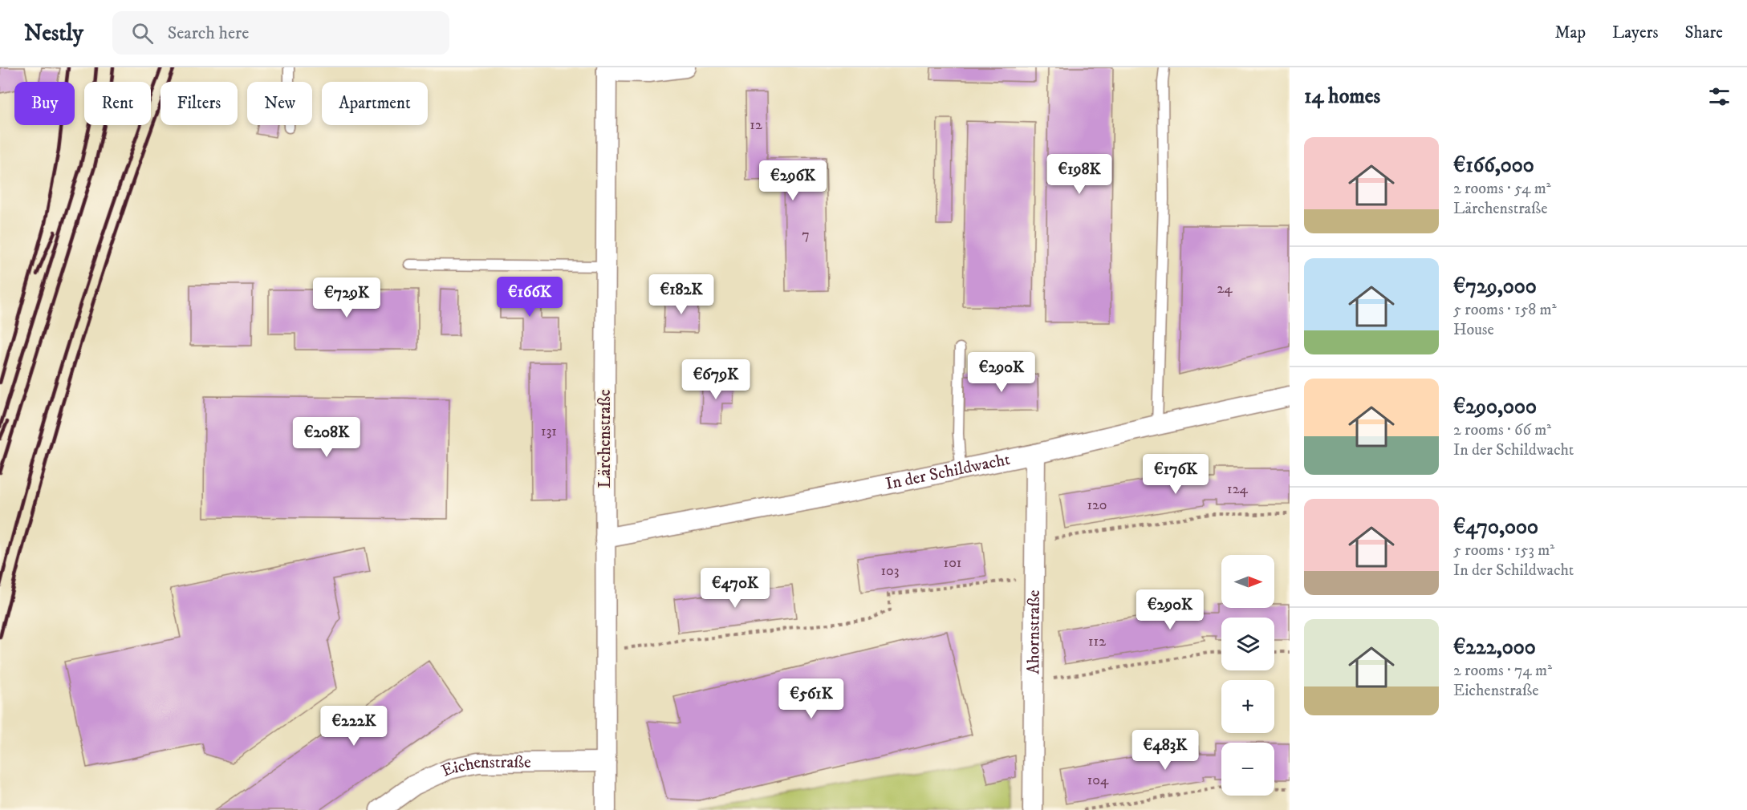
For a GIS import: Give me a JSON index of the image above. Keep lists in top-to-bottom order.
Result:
{
  "streets": {
    "street": [
      "Lärchenstraße",
      "In der Schildwacht",
      "Ahornstraße",
      "Eichenstraße"
    ]
  },
  "crossings": [
    ["Lärchenstraße", "In der Schildwacht"],
    ["Lärchenstraße", "Eichenstraße"],
    ["In der Schildwacht", "Ahornstraße"]
  ],
  "house_numbers": [
    "12",
    "7",
    "24",
    "131",
    "124",
    "120",
    "101",
    "103",
    "112",
    "104"
  ],
  "north": "right",
  "page": {
    "header": "Nestly",
    "search": "Search here",
    "nav": ["Map", "Layers", "Share"],
    "heading": "14 homes",
    "chip": [
      "Buy",
      "Rent",
      "Filters",
      "New",
      "Apartment"
    ],
    "list": [
      {
        "name": "€166,000",
        "note": "2 rooms · 54 m² · Lärchenstraße"
      },
      {
        "name": "€729,000",
        "note": "5 rooms · 158 m² · House"
      },
      {
        "name": "€290,000",
        "note": "2 rooms · 66 m² · In der Schildwacht"
      },
      {
        "name": "€470,000",
        "note": "5 rooms · 153 m² · In der Schildwacht"
      },
      {
        "name": "€222,000",
        "note": "2 rooms · 74 m² · Eichenstraße"
      }
    ],
    "price": [
      "€198K",
      "€296K",
      "€182K",
      "€166K",
      "€729K",
      "€290K",
      "€679K",
      "€208K",
      "€176K",
      "€470K",
      "€290K",
      "€561K",
      "€222K",
      "€483K"
    ],
    "map_buttons": ["+", "−"]
  }
}
